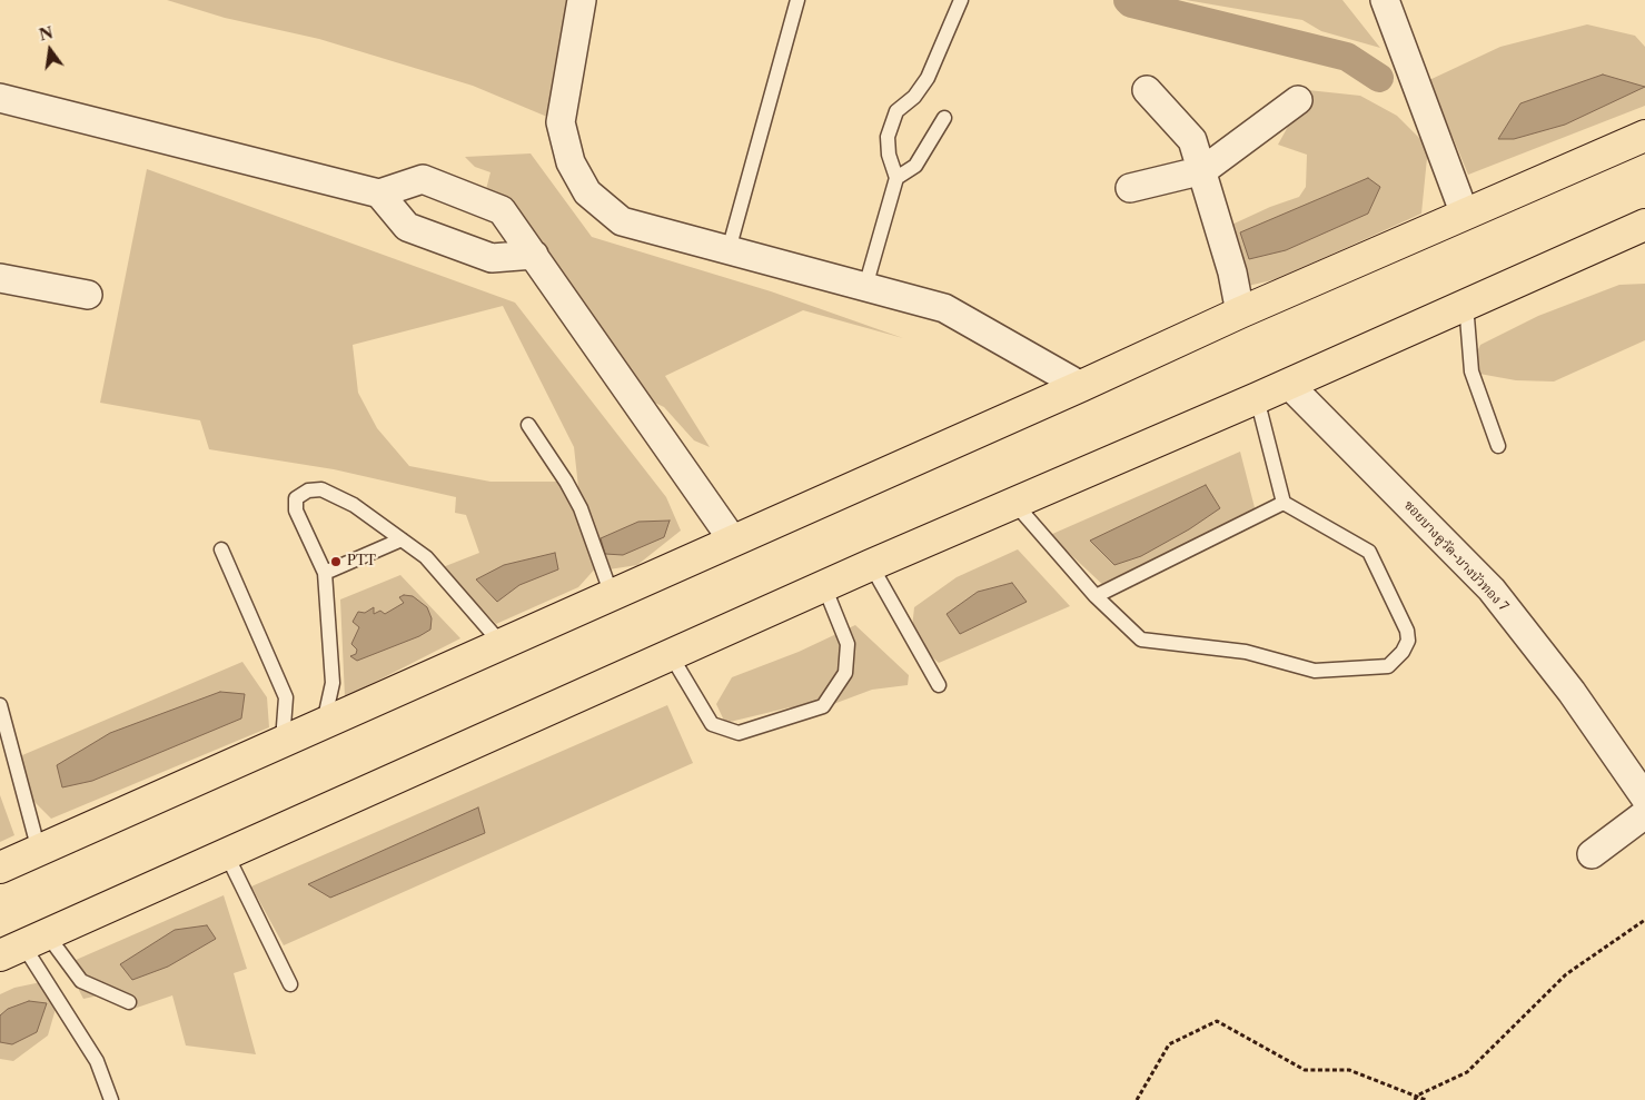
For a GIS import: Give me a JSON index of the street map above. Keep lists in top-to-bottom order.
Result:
{
  "streets": {
    "street": ["ซอยบางคูวัด-บางบัวทอง 7"]
  },
  "places": ["PTT"],
  "north": "top"
}
